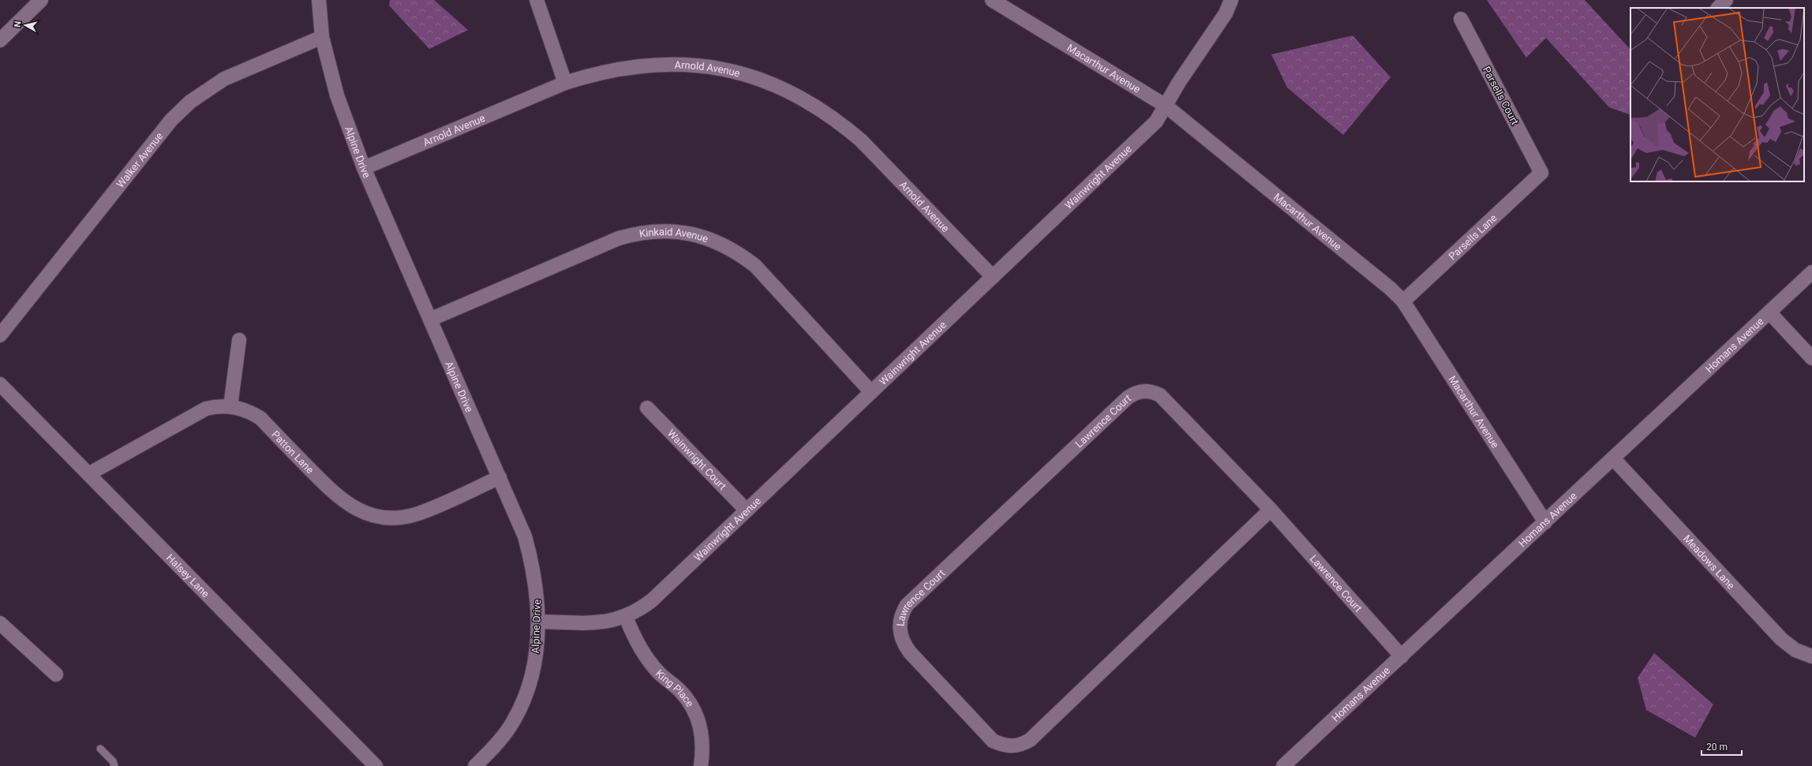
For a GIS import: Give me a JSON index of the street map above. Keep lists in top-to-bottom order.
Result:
{
  "streets": {
    "street": [
      "Macarthur Avenue",
      "Arnold Avenue",
      "Parsells Court",
      "Alpine Drive",
      "Walker Avenue",
      "Wainwright Avenue",
      "Kinkaid Avenue",
      "Parsells Lane",
      "Homans Avenue",
      "Lawrence Court",
      "Patton Lane",
      "Wainwright Court",
      "Meadows Lane",
      "Halsey Lane",
      "King Place"
    ]
  },
  "crossings": [
    ["Macarthur Avenue", "Wainwright Avenue"],
    ["Macarthur Avenue", "Parsells Lane"],
    ["Macarthur Avenue", "Homans Avenue"],
    ["Arnold Avenue", "Alpine Drive"],
    ["Arnold Avenue", "Wainwright Avenue"],
    ["Parsells Court", "Parsells Lane"],
    ["Alpine Drive", "Walker Avenue"],
    ["Alpine Drive", "Wainwright Avenue"],
    ["Alpine Drive", "Kinkaid Avenue"],
    ["Alpine Drive", "Patton Lane"],
    ["Wainwright Avenue", "Kinkaid Avenue"],
    ["Wainwright Avenue", "Wainwright Court"],
    ["Wainwright Avenue", "King Place"],
    ["Homans Avenue", "Lawrence Court"],
    ["Homans Avenue", "Meadows Lane"],
    ["Patton Lane", "Halsey Lane"]
  ],
  "scale_bar": "20 m",
  "north": "left"
}
